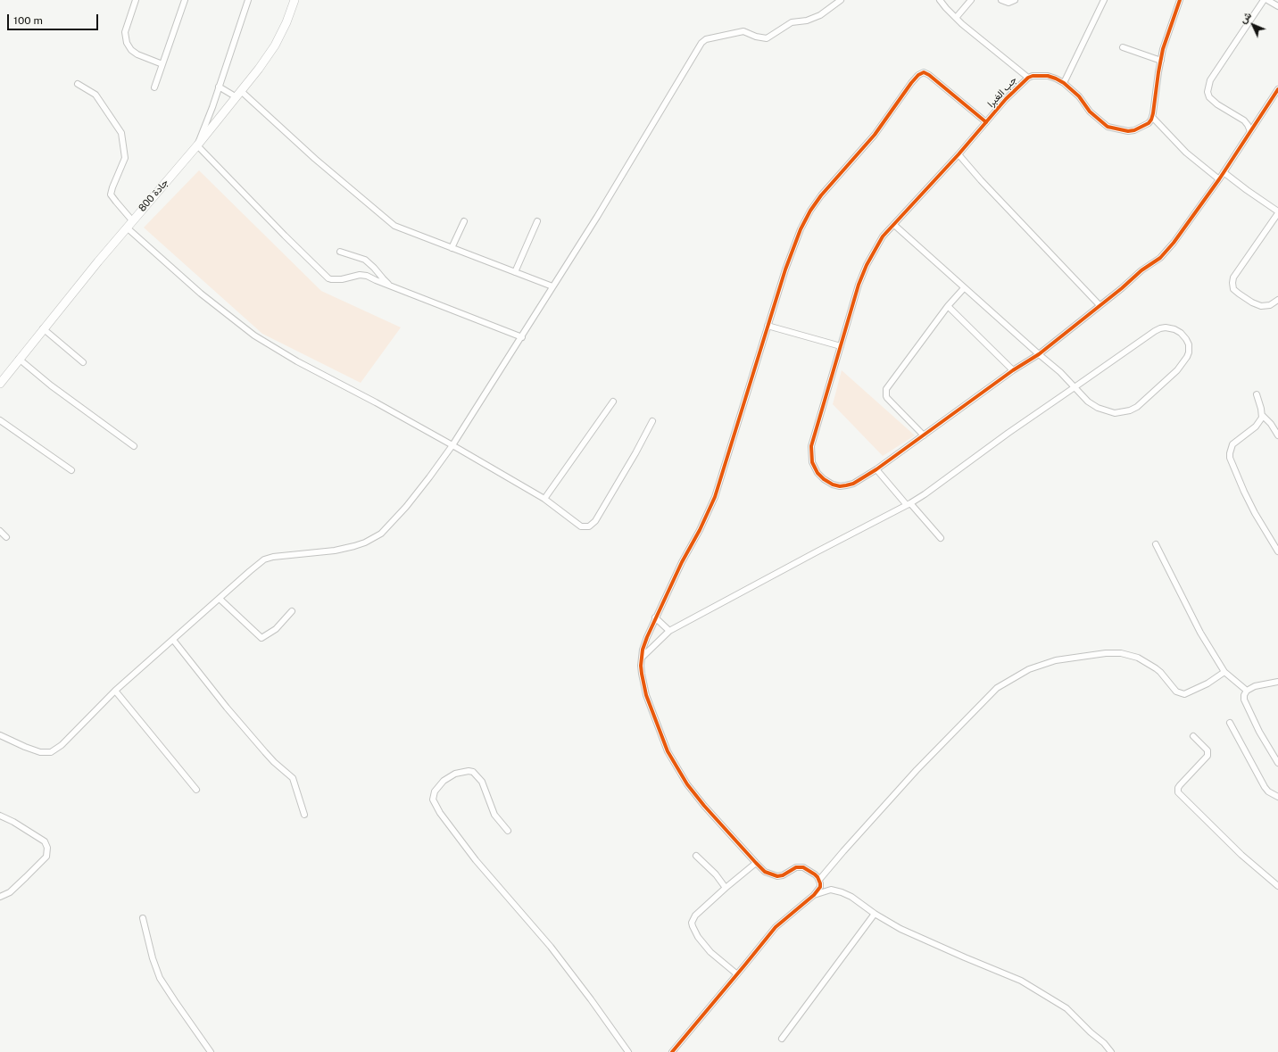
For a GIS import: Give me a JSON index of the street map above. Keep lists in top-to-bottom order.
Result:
{
  "streets": {
    "main road": ["جادة 800"],
    "street": ["جب الغبرا"]
  },
  "scale_bar": "100 m",
  "north": "top left"
}
